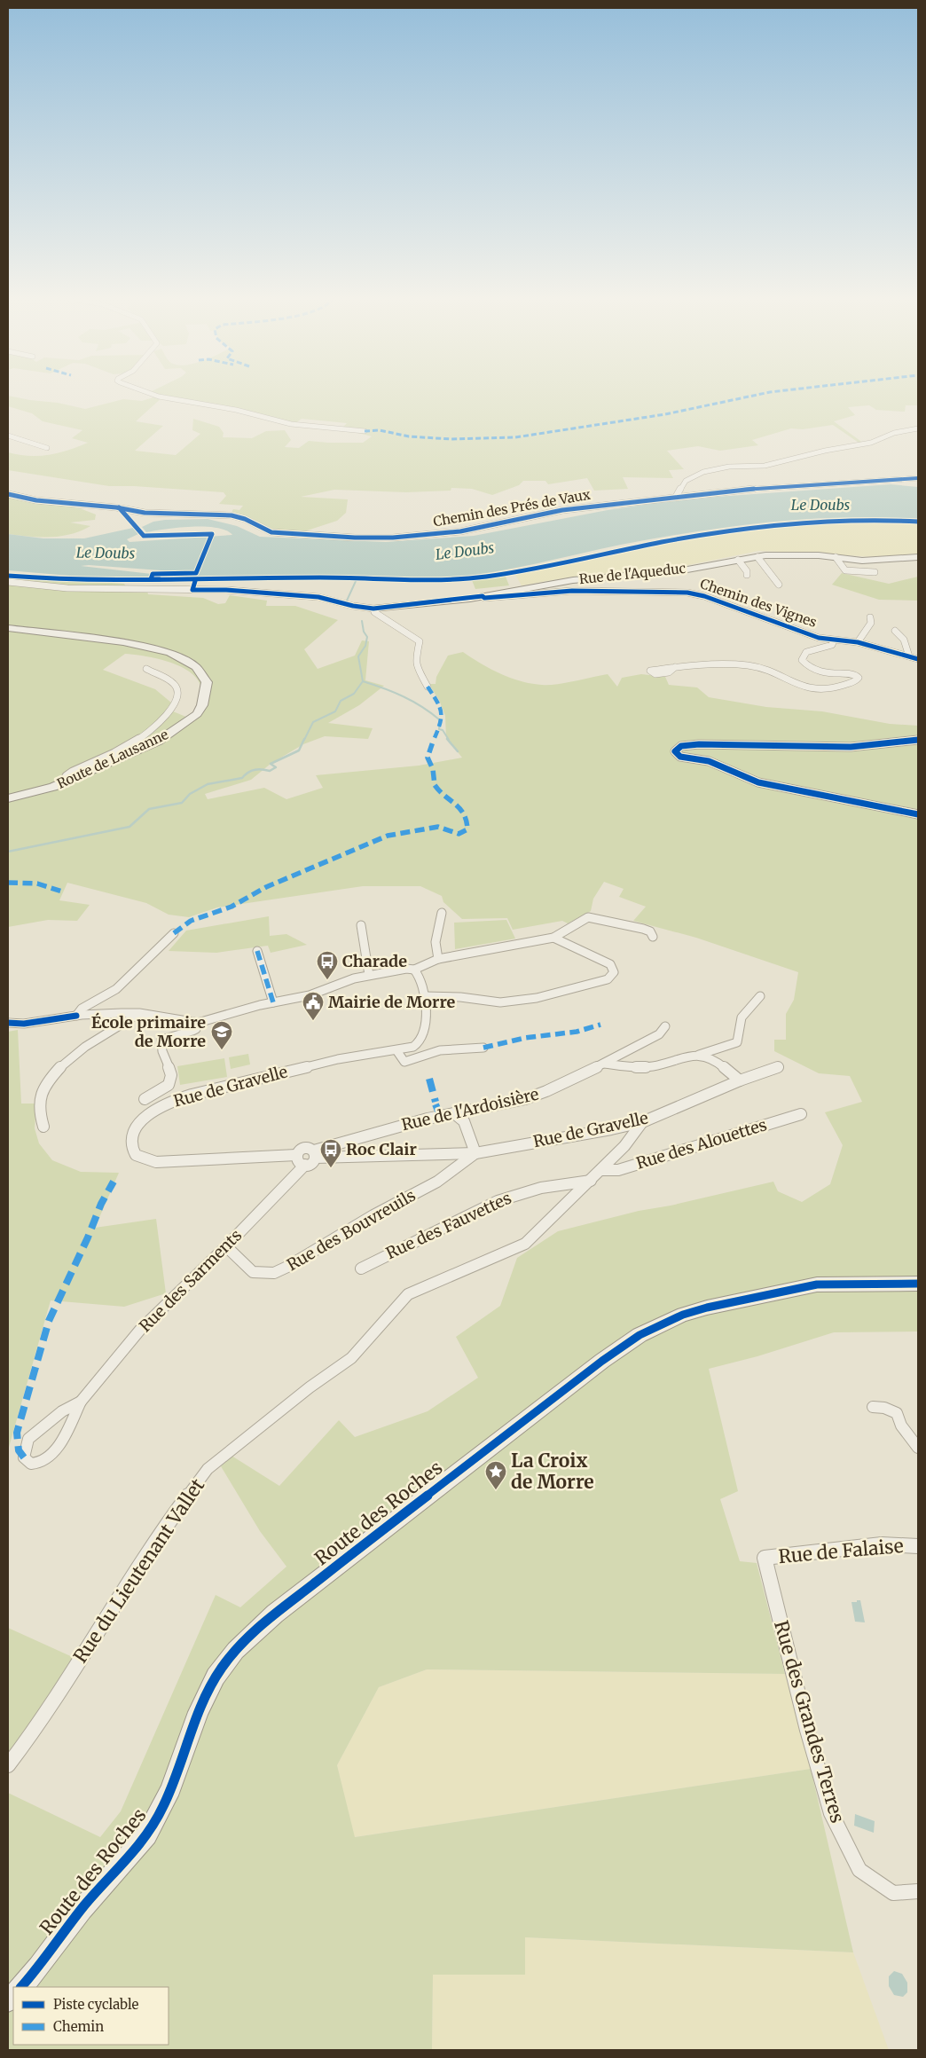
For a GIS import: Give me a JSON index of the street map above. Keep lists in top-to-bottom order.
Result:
{
  "streets": {
    "street": [
      "Chemin des Prés de Vaux",
      "Rue de l'Aqueduc",
      "Chemin des Vignes",
      "Route de Lausanne",
      "Rue de Gravelle",
      "Rue de l'Ardoisière",
      "Rue des Alouettes",
      "Rue des Fauvettes",
      "Rue des Bouvreuils",
      "Rue des Sarments",
      "Route des Roches",
      "Rue de Falaise",
      "Rue du Lieutenant Vallet",
      "Rue des Grandes Terres"
    ]
  },
  "crossings": [
    ["Rue de l'Aqueduc", "Chemin des Vignes"],
    ["Rue de Gravelle", "Rue de l'Ardoisière"],
    ["Rue de Gravelle", "Rue des Bouvreuils"],
    ["Rue de Gravelle", "Rue des Sarments"],
    ["Rue de Gravelle", "Rue du Lieutenant Vallet"],
    ["Rue de l'Ardoisière", "Rue des Sarments"],
    ["Rue des Alouettes", "Rue du Lieutenant Vallet"],
    ["Rue des Fauvettes", "Rue du Lieutenant Vallet"],
    ["Rue des Bouvreuils", "Rue des Sarments"],
    ["Rue de Falaise", "Rue des Grandes Terres"]
  ],
  "water": ["Le Doubs"],
  "places": {
    "bus stop": ["Charade", "Roc Clair"],
    "public building": ["Mairie de Morre"],
    "school or university": ["École primaire de Morre"],
    "place": ["La Croix de Morre"]
  },
  "legend": ["Piste cyclable", "Chemin"]
}
